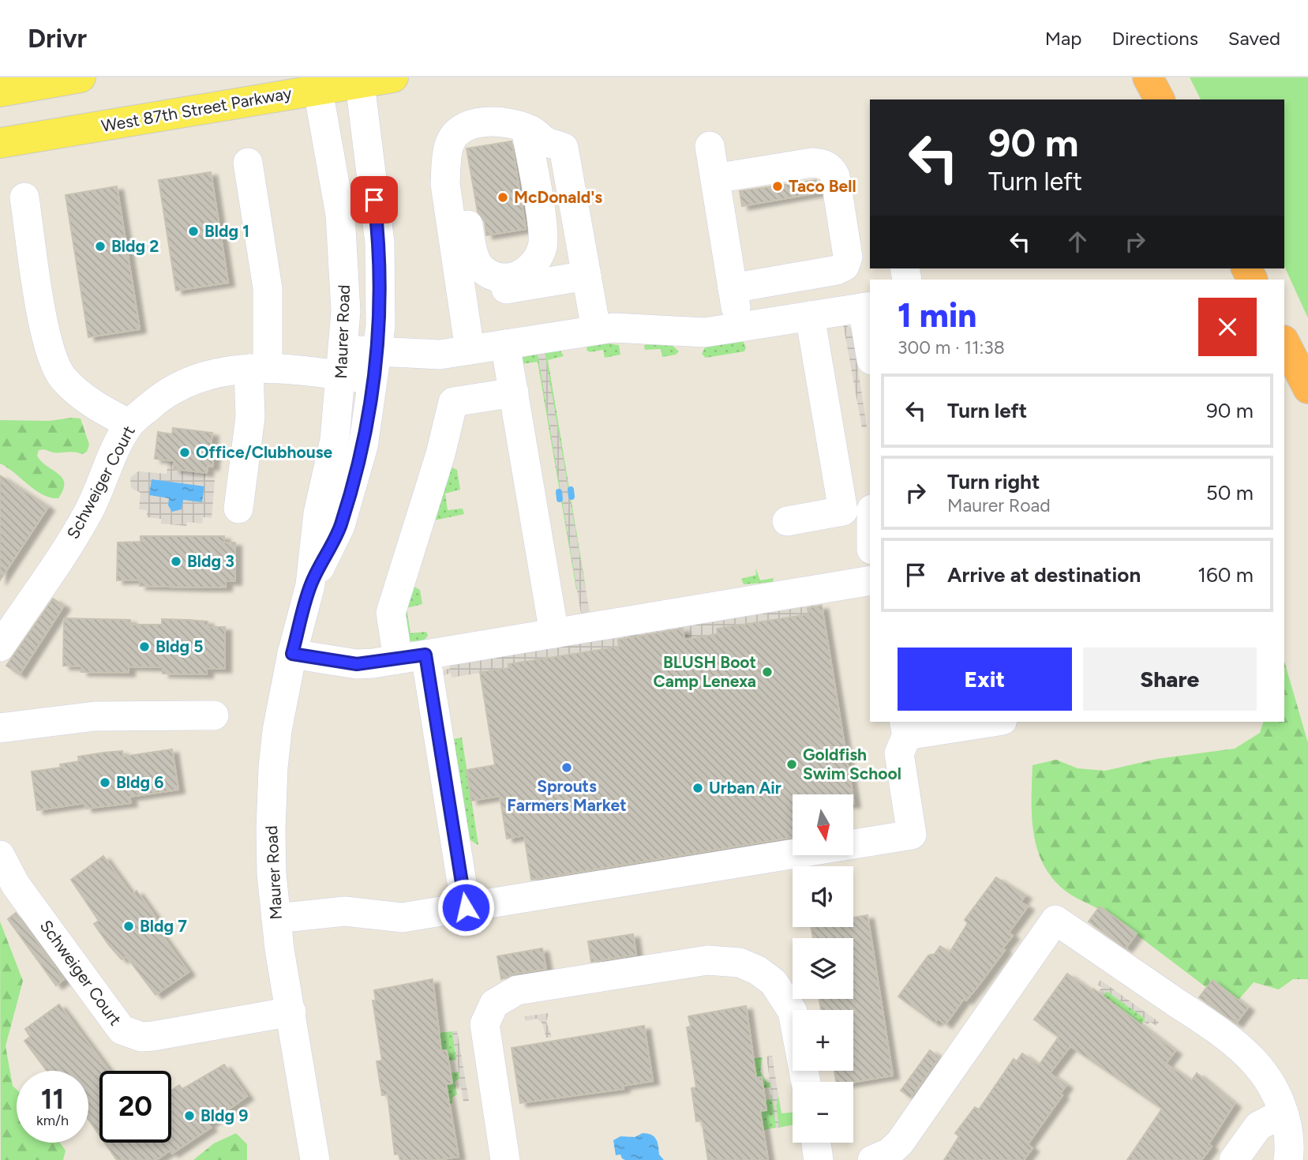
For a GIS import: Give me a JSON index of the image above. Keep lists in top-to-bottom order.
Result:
{
  "streets": {
    "main road": ["West 87th Street Parkway"],
    "street": ["Maurer Road", "Schweiger Court"]
  },
  "crossings": [
    ["West 87th Street Parkway", "Maurer Road"],
    ["Maurer Road", "Schweiger Court"]
  ],
  "places": [
    "Taco Bell",
    "McDonald's",
    "Bldg 1",
    "Bldg 2",
    "Office/Clubhouse",
    "Bldg 3",
    "Bldg 5",
    "BLUSH Boot Camp Lenexa",
    "Goldfish Swim School",
    "Sprouts Farmers Market",
    "Bldg 6",
    "Urban Air",
    "Bldg 7",
    "Bldg 9"
  ],
  "north": "bottom",
  "page": {
    "header": "Drivr",
    "nav": ["Map", "Directions", "Saved"],
    "turn": ["90 m", "Turn left"],
    "heading": ["1 min", "300 m · 11:38"],
    "list": [
      {
        "name": "Turn left",
        "value": "90 m"
      },
      {
        "name": "Turn right",
        "note": "Maurer Road",
        "value": "50 m"
      },
      {
        "name": "Arrive at destination",
        "value": "160 m"
      }
    ],
    "buttons": ["Exit", "Share"],
    "map_buttons": ["+", "−"],
    "speed": "11 km/h",
    "limit": "20"
  }
}
